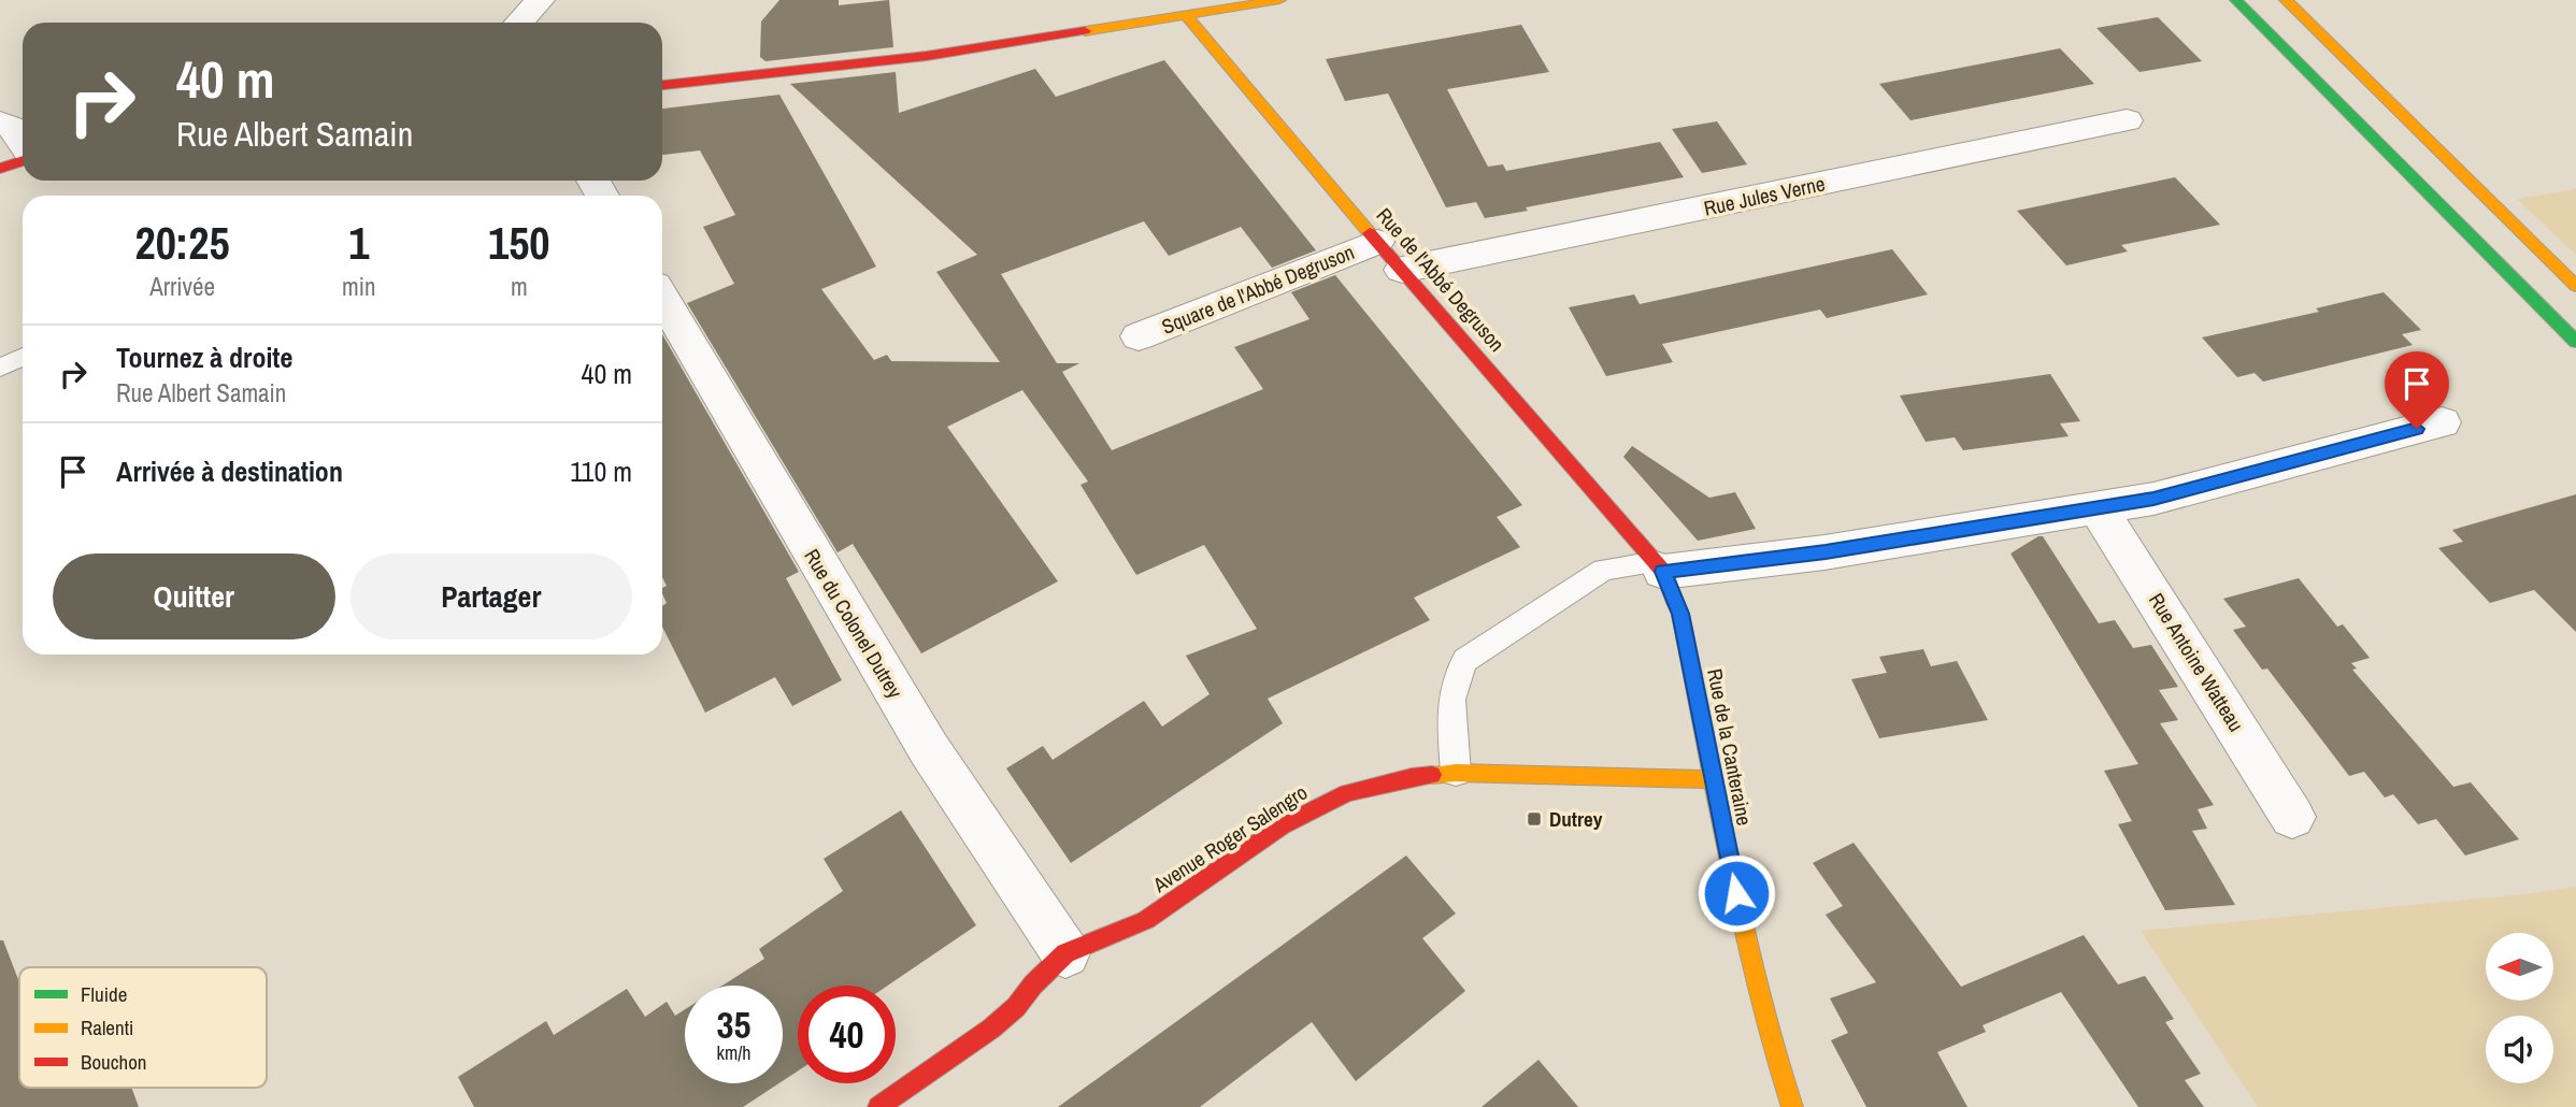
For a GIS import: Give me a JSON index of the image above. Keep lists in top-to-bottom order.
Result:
{
  "streets": {
    "street": [
      "Rue Jules Verne",
      "Rue de l'Abbé Degruson",
      "Square de l'Abbé Degruson",
      "Rue du Colonel Dutrey",
      "Rue Antoine Watteau",
      "Rue de la Canteraine",
      "Avenue Roger Salengro"
    ]
  },
  "crossings": [
    ["Rue Jules Verne", "Rue de l'Abbé Degruson"],
    ["Rue de l'Abbé Degruson", "Square de l'Abbé Degruson"],
    ["Rue de l'Abbé Degruson", "Rue de la Canteraine"],
    ["Rue du Colonel Dutrey", "Avenue Roger Salengro"],
    ["Rue de la Canteraine", "Avenue Roger Salengro"]
  ],
  "places": {
    "transit": ["Dutrey"]
  },
  "legend": ["Fluide", "Ralenti", "Bouchon"],
  "north": "left",
  "page": {
    "turn": ["40 m", "Rue Albert Samain"],
    "eta": [
      "20:25",
      "Arrivée",
      "1",
      "min",
      "150",
      "m"
    ],
    "list": [
      {
        "name": "Tournez à droite",
        "note": "Rue Albert Samain",
        "value": "40 m"
      },
      {
        "name": "Arrivée à destination",
        "value": "110 m"
      }
    ],
    "buttons": ["Quitter", "Partager"],
    "speed": "35 km/h",
    "limit": "40"
  }
}
